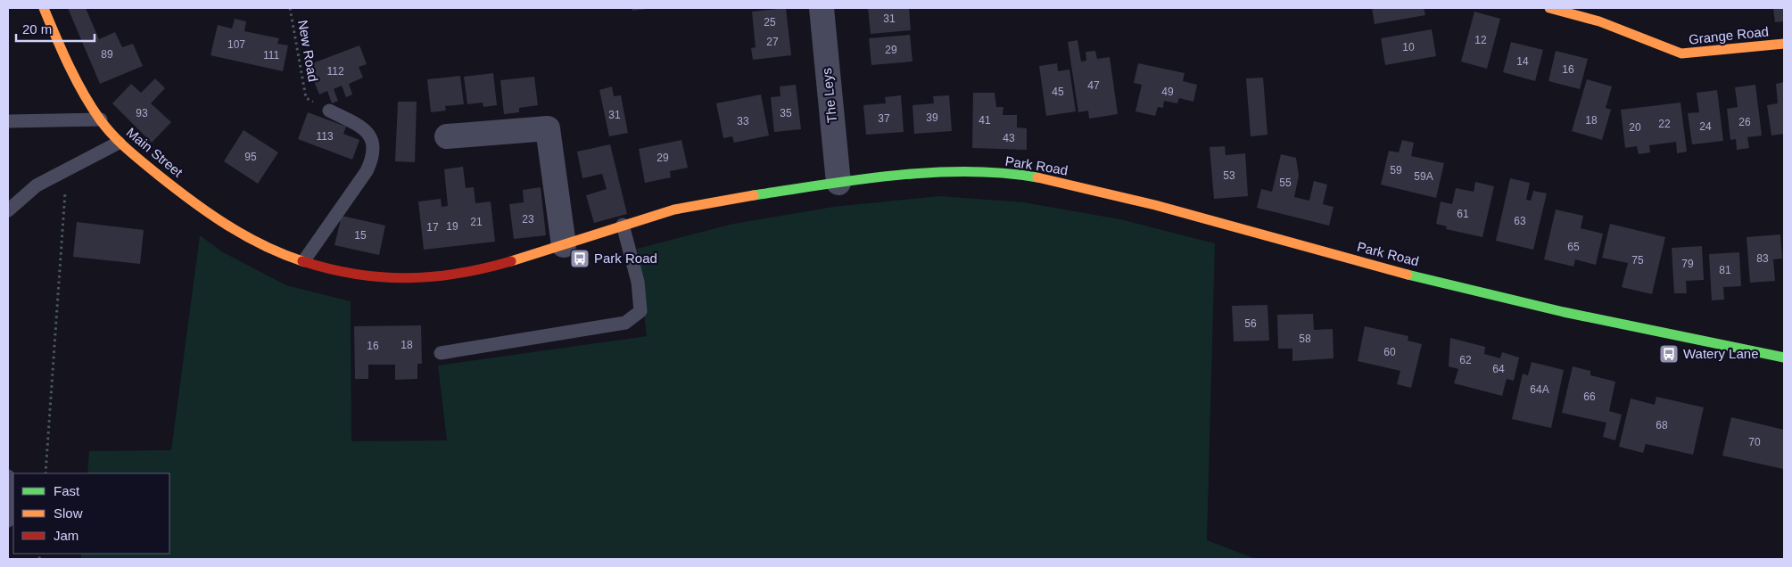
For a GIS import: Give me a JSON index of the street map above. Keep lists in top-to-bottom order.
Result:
{
  "streets": {
    "main road": ["Grange Road", "Main Street", "Park Road"],
    "street": ["The Leys"],
    "path": ["New Road"]
  },
  "crossings": [
    ["The Leys", "Park Road"],
    ["Main Street", "Park Road"]
  ],
  "places": {
    "bus stop": ["Park Road", "Watery Lane"]
  },
  "house_numbers": [
    "31",
    "25",
    "12",
    "27",
    "107",
    "10",
    "29",
    "89",
    "111",
    "14",
    "16",
    "112",
    "47",
    "45",
    "49",
    "93",
    "35",
    "31",
    "39",
    "37",
    "41",
    "18",
    "33",
    "26",
    "22",
    "24",
    "20",
    "113",
    "43",
    "95",
    "29",
    "59",
    "53",
    "59A",
    "55",
    "61",
    "23",
    "63",
    "21",
    "19",
    "17",
    "15",
    "65",
    "83",
    "75",
    "79",
    "81",
    "56",
    "58",
    "18",
    "16",
    "60",
    "62",
    "64",
    "64A",
    "66",
    "68",
    "70"
  ],
  "legend": ["Fast", "Slow", "Jam"],
  "scale_bar": "20 m"
}
